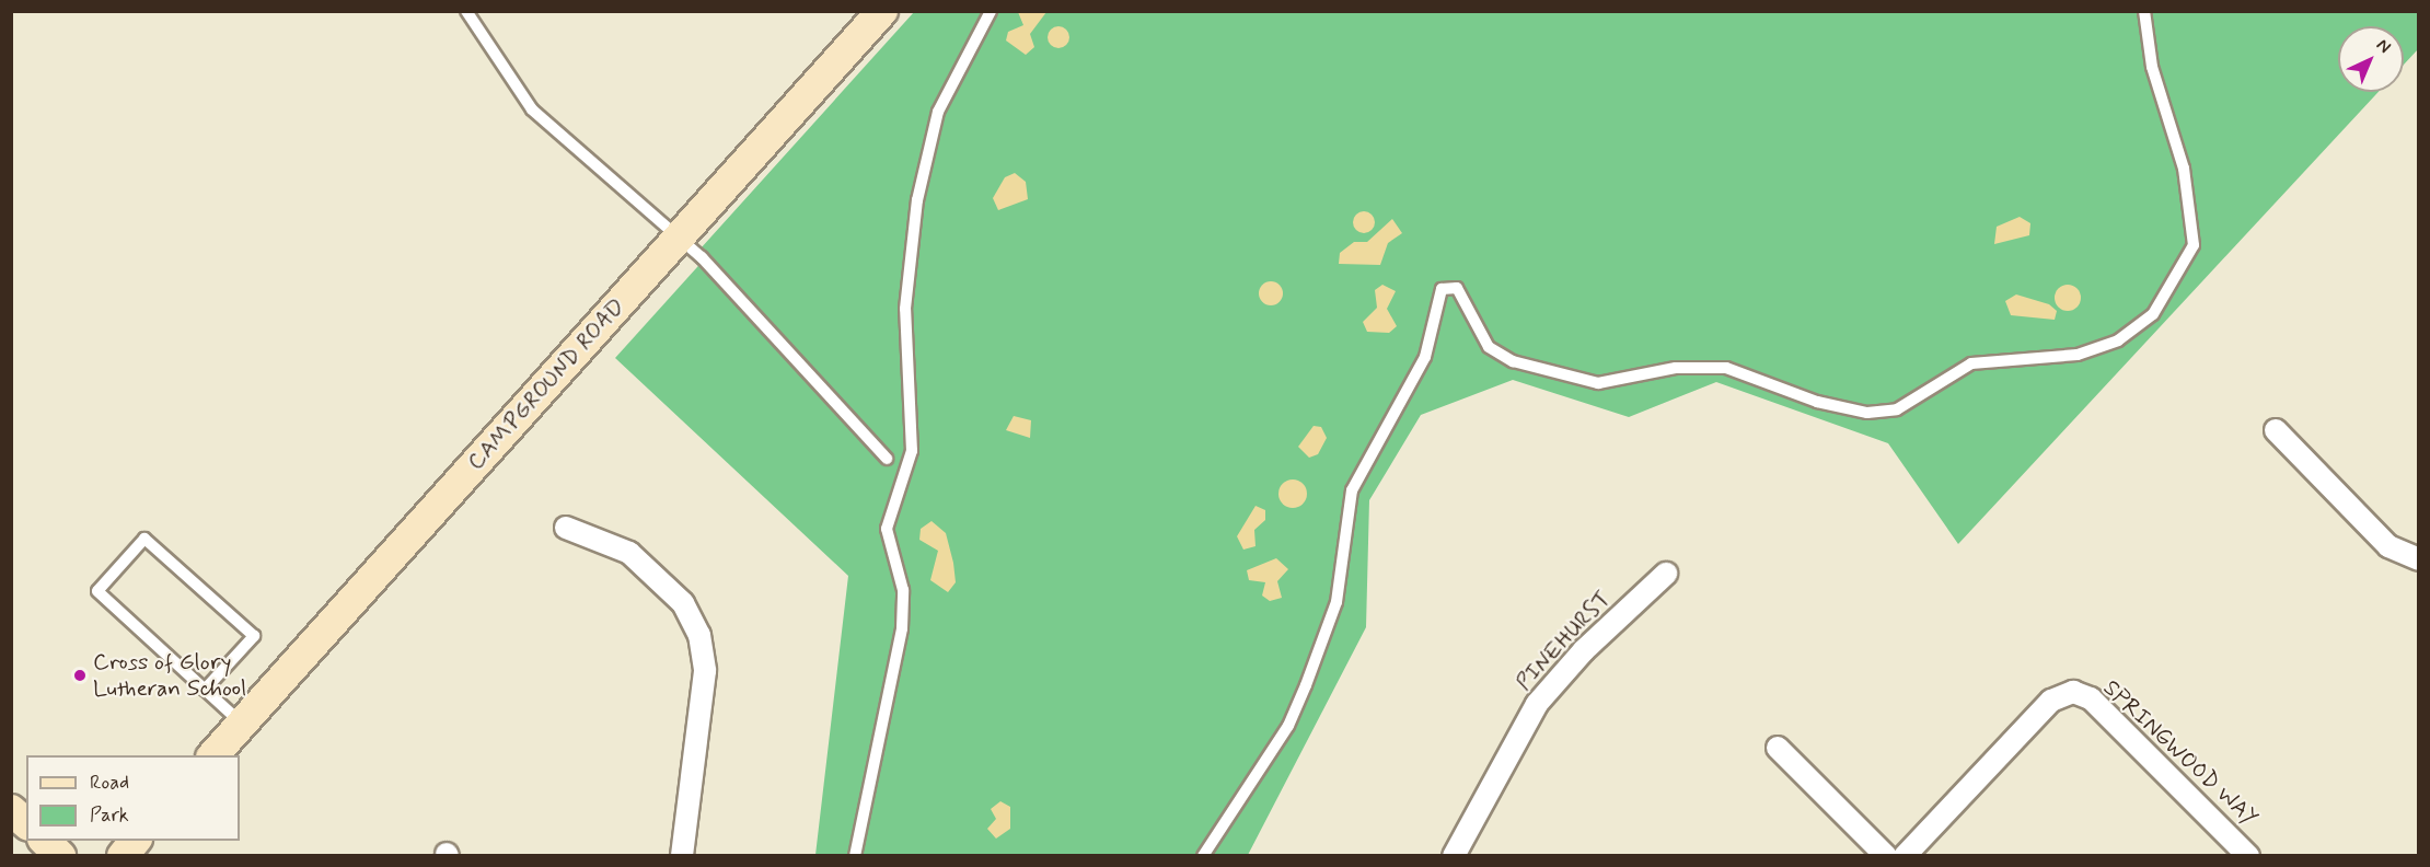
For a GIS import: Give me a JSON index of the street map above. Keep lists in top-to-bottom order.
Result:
{
  "streets": {
    "street": ["CAMPGROUND ROAD", "PINEHURST", "SPRINGWOOD WAY"]
  },
  "places": ["Cross of Glory Lutheran School"],
  "legend": ["Road", "Park"],
  "north": "top right"
}
